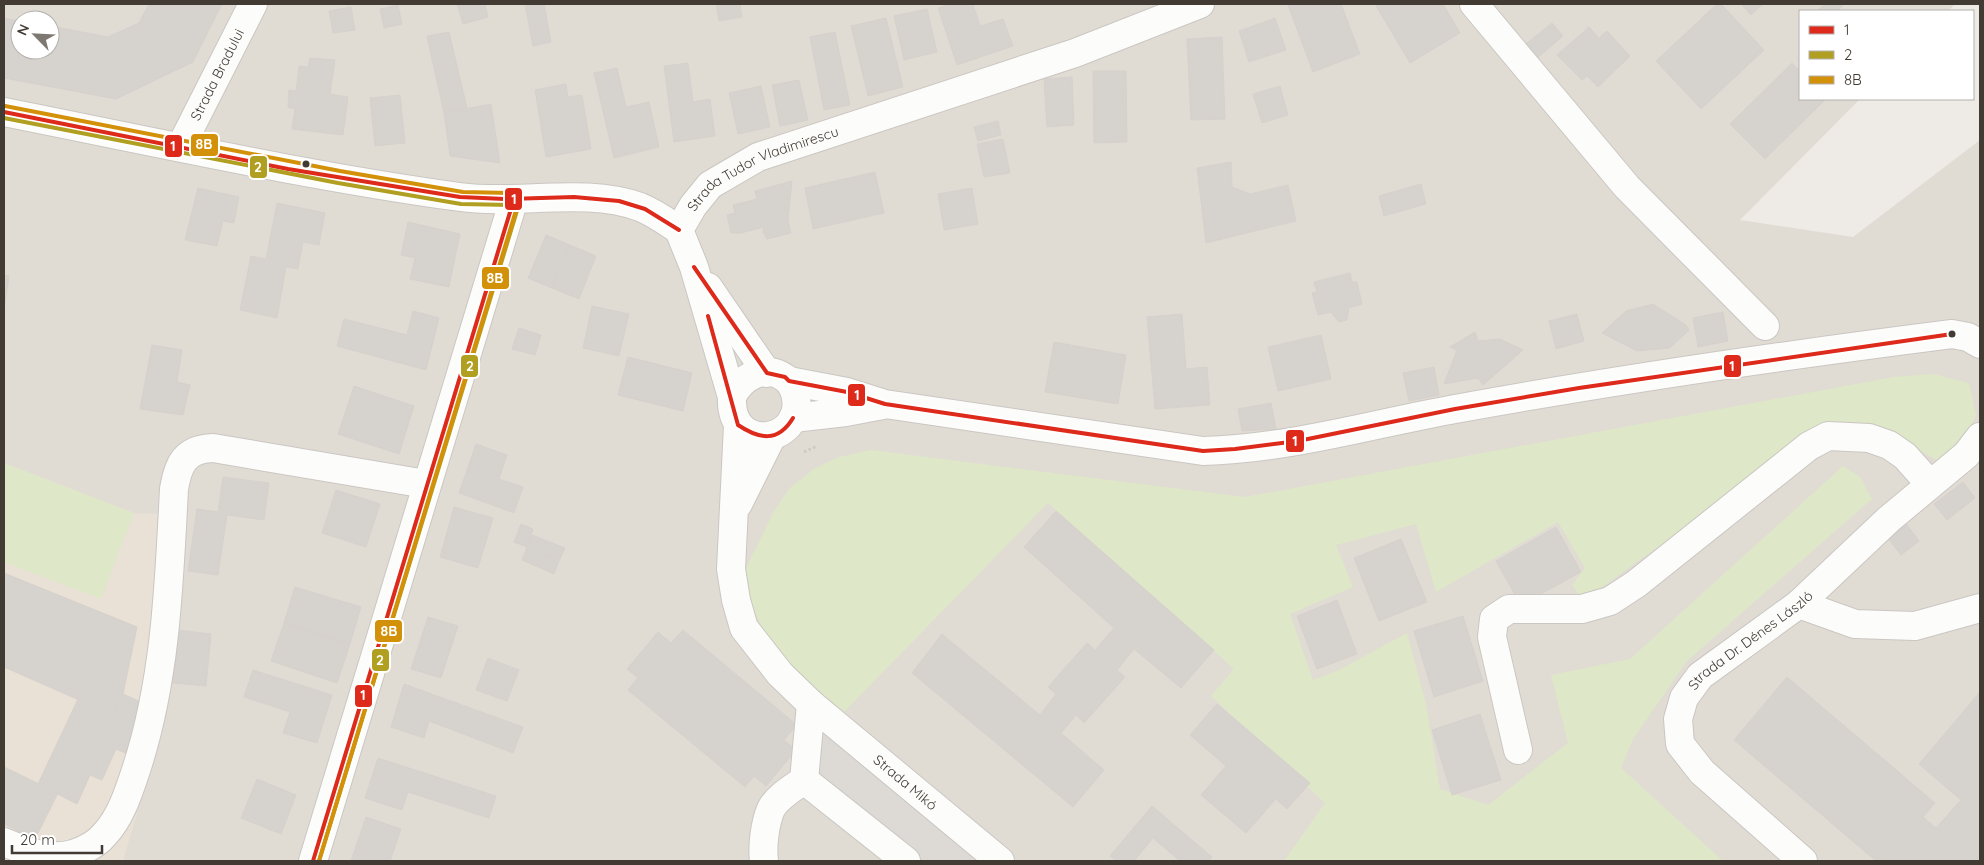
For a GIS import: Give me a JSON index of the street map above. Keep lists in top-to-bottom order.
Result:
{
  "streets": {
    "street": [
      "Strada Bradului",
      "Strada Tudor Vladimirescu",
      "Strada Dr. Dénes László",
      "Strada Mikó"
    ]
  },
  "crossings": [
    ["Strada Bradului", "Strada Tudor Vladimirescu"]
  ],
  "lines": ["transit line 8B", "transit line 1", "transit line 2"],
  "legend": ["1", "2", "8B"],
  "scale_bar": "20 m",
  "north": "top left"
}
